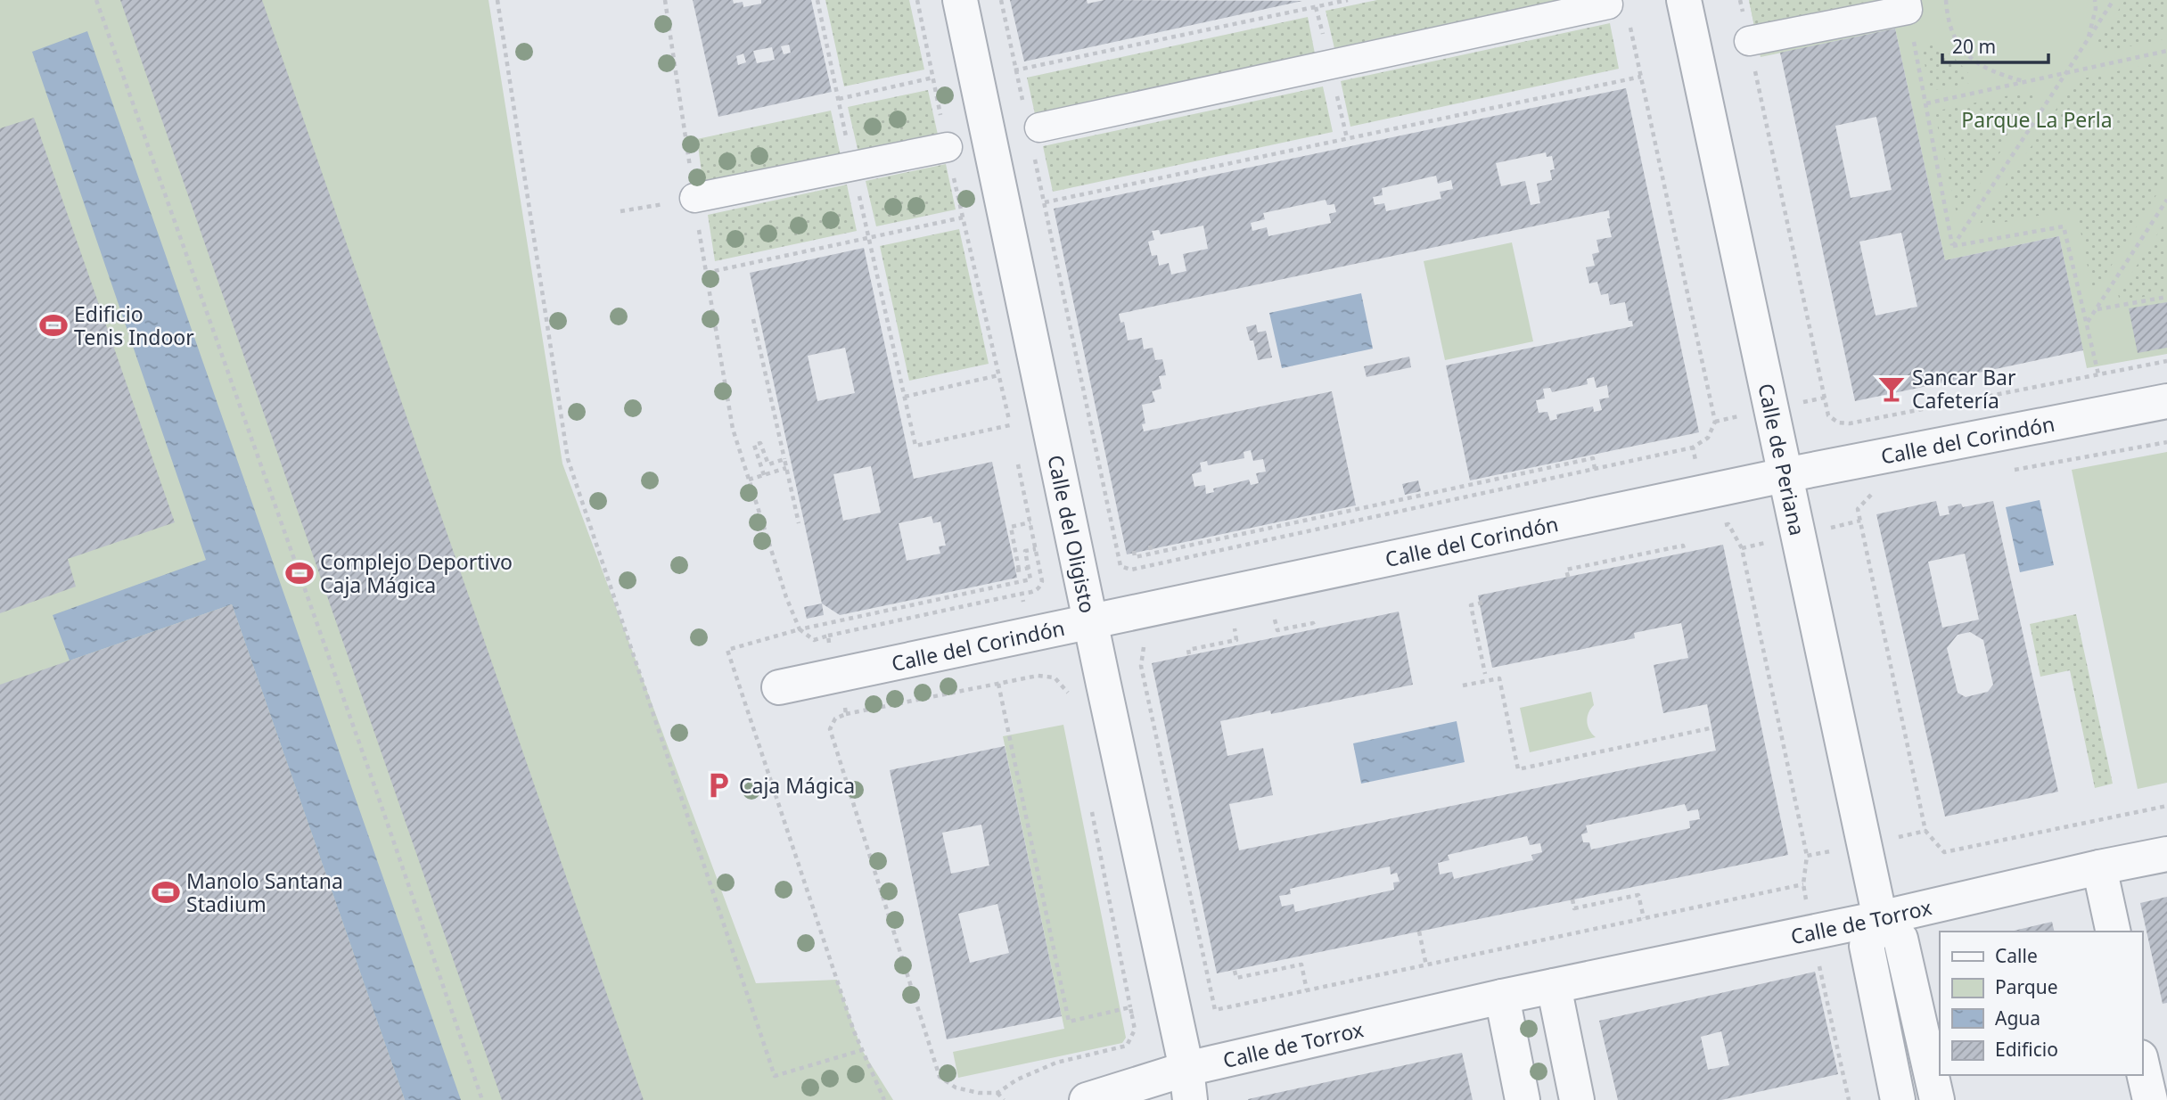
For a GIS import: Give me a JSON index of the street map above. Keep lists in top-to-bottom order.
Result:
{
  "streets": {
    "street": [
      "Calle del Corindón",
      "Calle de Periana",
      "Calle del Oligisto",
      "Calle de Torrox"
    ]
  },
  "crossings": [
    ["Calle del Corindón", "Calle de Periana"],
    ["Calle del Corindón", "Calle del Oligisto"],
    ["Calle de Periana", "Calle de Torrox"],
    ["Calle del Oligisto", "Calle de Torrox"]
  ],
  "parks": ["Parque La Perla"],
  "places": {
    "sports": ["Edificio Tenis Indoor", "Complejo Deportivo Caja Mágica", "Manolo Santana Stadium"],
    "bar": ["Sancar Bar Cafetería"],
    "parking": ["Caja Mágica"]
  },
  "legend": [
    "Calle",
    "Parque",
    "Agua",
    "Edificio"
  ],
  "scale_bar": "20 m"
}
